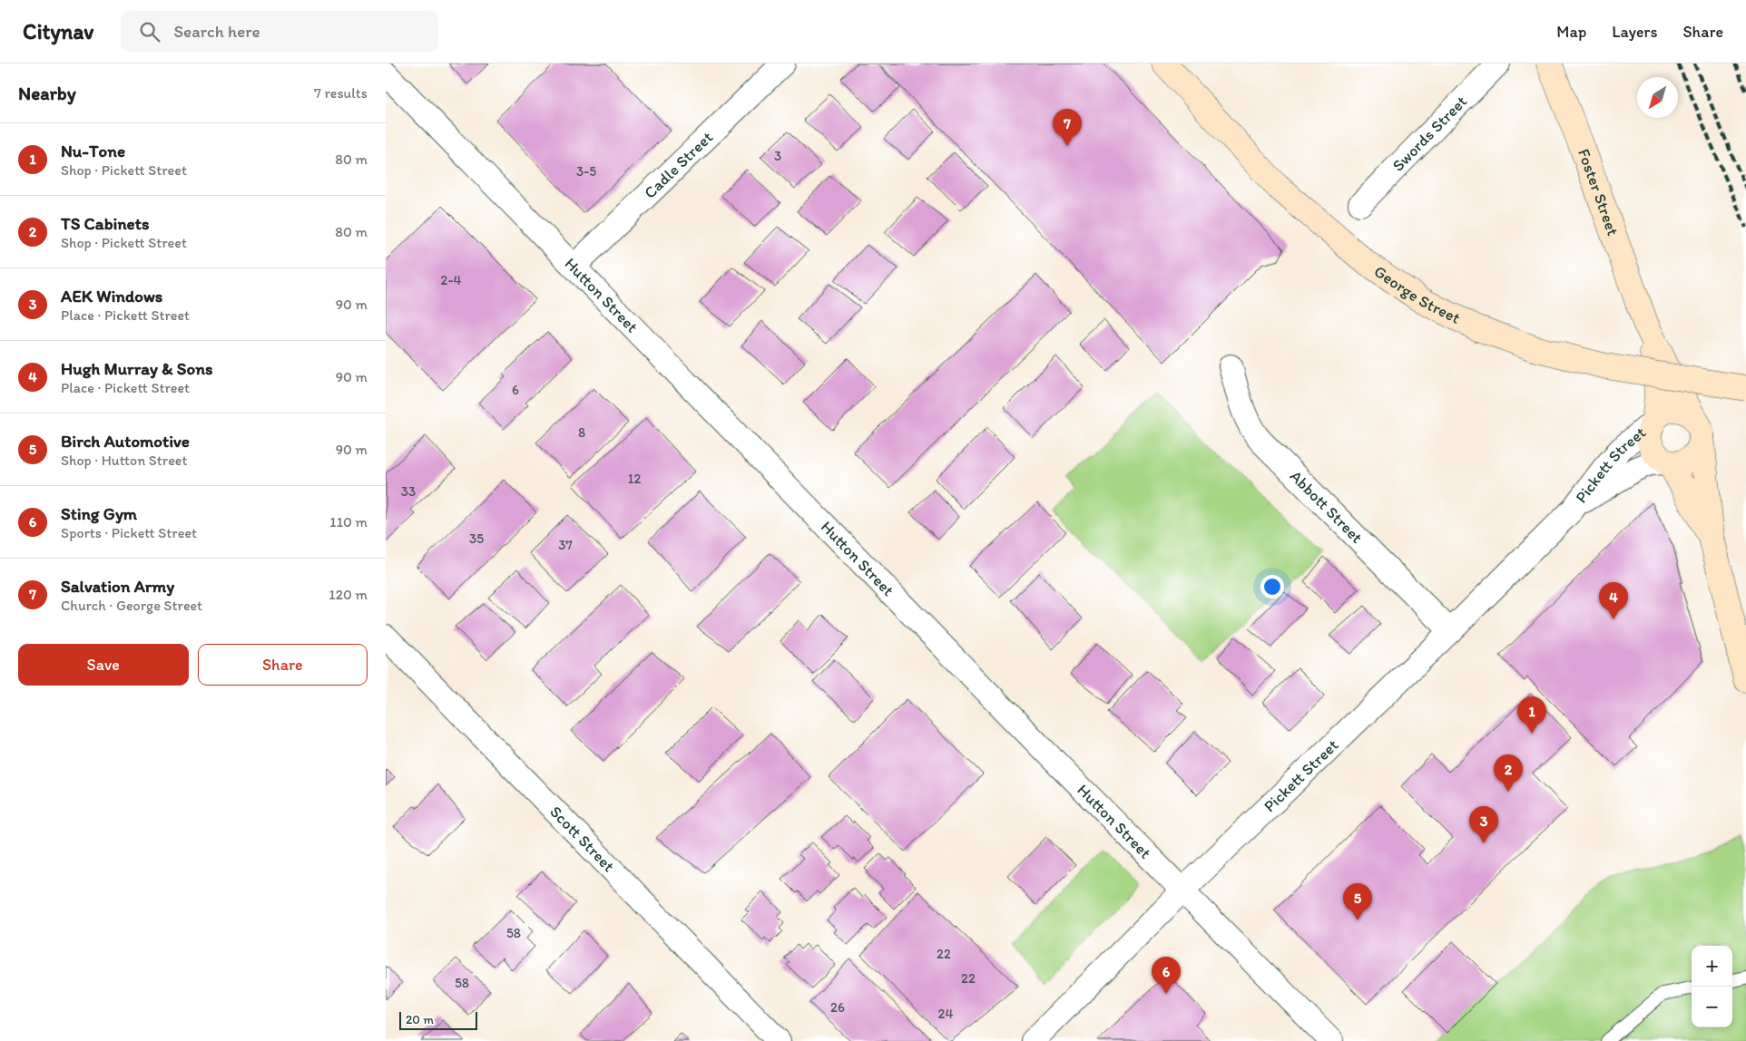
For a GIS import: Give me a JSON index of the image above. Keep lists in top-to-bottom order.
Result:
{
  "streets": {
    "main road": ["Foster Street", "George Street"],
    "street": [
      "Swords Street",
      "Cadle Street",
      "Hutton Street",
      "Pickett Street",
      "Abbott Street",
      "Scott Street"
    ]
  },
  "crossings": [
    ["Cadle Street", "Hutton Street"],
    ["Foster Street", "Pickett Street"],
    ["Hutton Street", "Pickett Street"],
    ["Pickett Street", "Abbott Street"]
  ],
  "house_numbers": [
    "3",
    "3-5",
    "2-4",
    "6",
    "8",
    "12",
    "33",
    "35",
    "37",
    "58",
    "22",
    "22",
    "58",
    "26",
    "24"
  ],
  "scale_bar": "20 m",
  "north": "bottom left",
  "page": {
    "header": "Citynav",
    "search": "Search here",
    "nav": ["Map", "Layers", "Share"],
    "heading": ["Nearby", "7 results"],
    "pins": [
      "7",
      "4",
      "1",
      "2",
      "3",
      "5",
      "6"
    ],
    "list": [
      {
        "mark": "1",
        "name": "Nu-Tone",
        "note": "Shop · Pickett Street",
        "value": "80 m"
      },
      {
        "mark": "2",
        "name": "TS Cabinets",
        "note": "Shop · Pickett Street",
        "value": "80 m"
      },
      {
        "mark": "3",
        "name": "AEK Windows",
        "note": "Place · Pickett Street",
        "value": "90 m"
      },
      {
        "mark": "4",
        "name": "Hugh Murray & Sons",
        "note": "Place · Pickett Street",
        "value": "90 m"
      },
      {
        "mark": "5",
        "name": "Birch Automotive",
        "note": "Shop · Hutton Street",
        "value": "90 m"
      },
      {
        "mark": "6",
        "name": "Sting Gym",
        "note": "Sports · Pickett Street",
        "value": "110 m"
      },
      {
        "mark": "7",
        "name": "Salvation Army",
        "note": "Church · George Street",
        "value": "120 m"
      }
    ],
    "buttons": ["Save", "Share"],
    "map_buttons": ["+", "−"],
    "scale": "20 m"
  }
}
